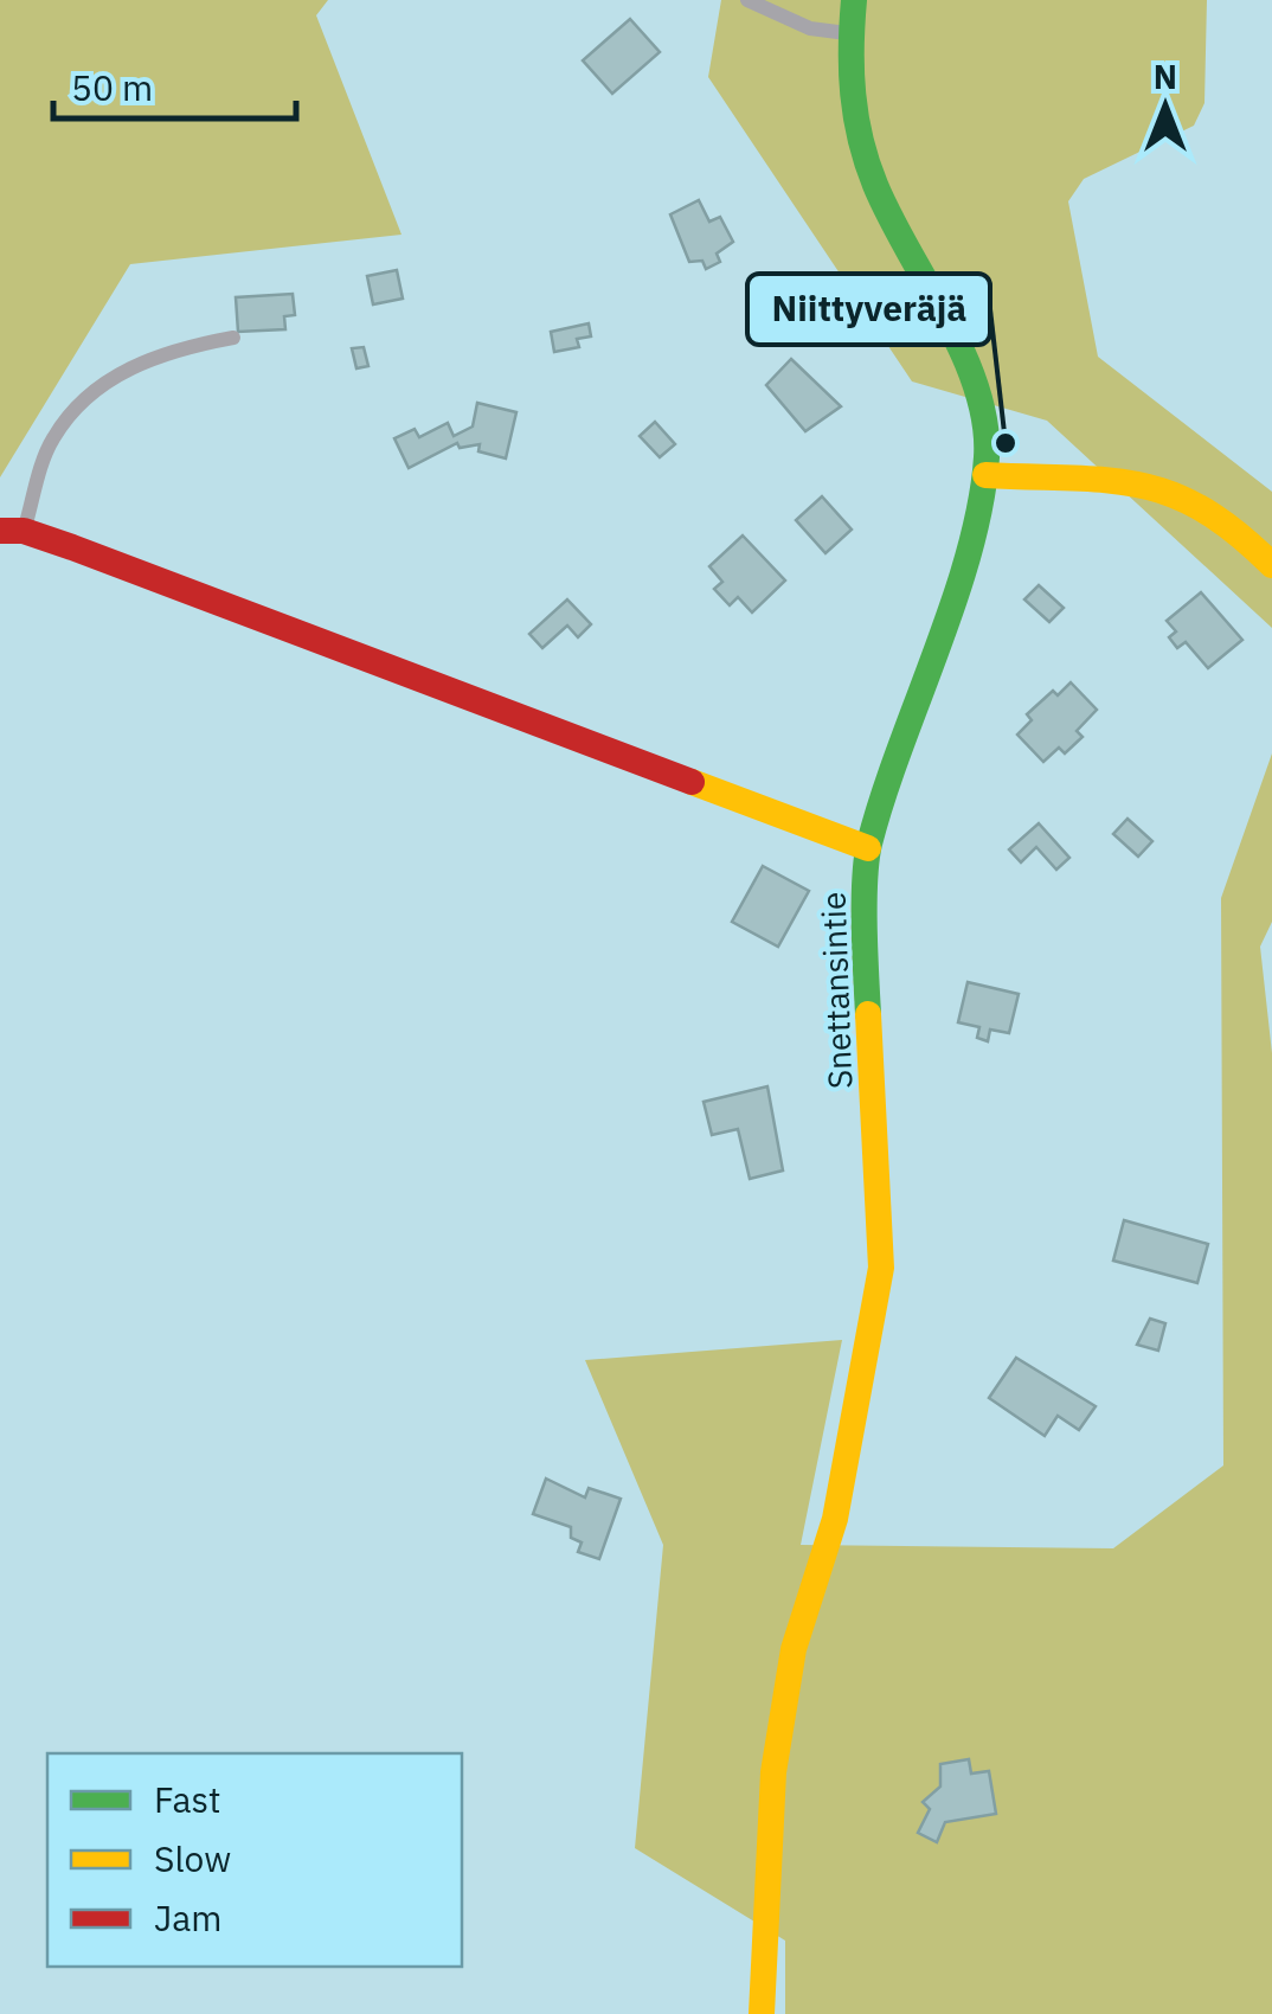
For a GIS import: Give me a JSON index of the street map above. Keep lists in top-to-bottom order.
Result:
{
  "streets": {
    "street": ["Snettansintie"]
  },
  "places": ["Niittyveräjä"],
  "legend": ["Fast", "Slow", "Jam"],
  "scale_bar": "50 m",
  "north": "top"
}
